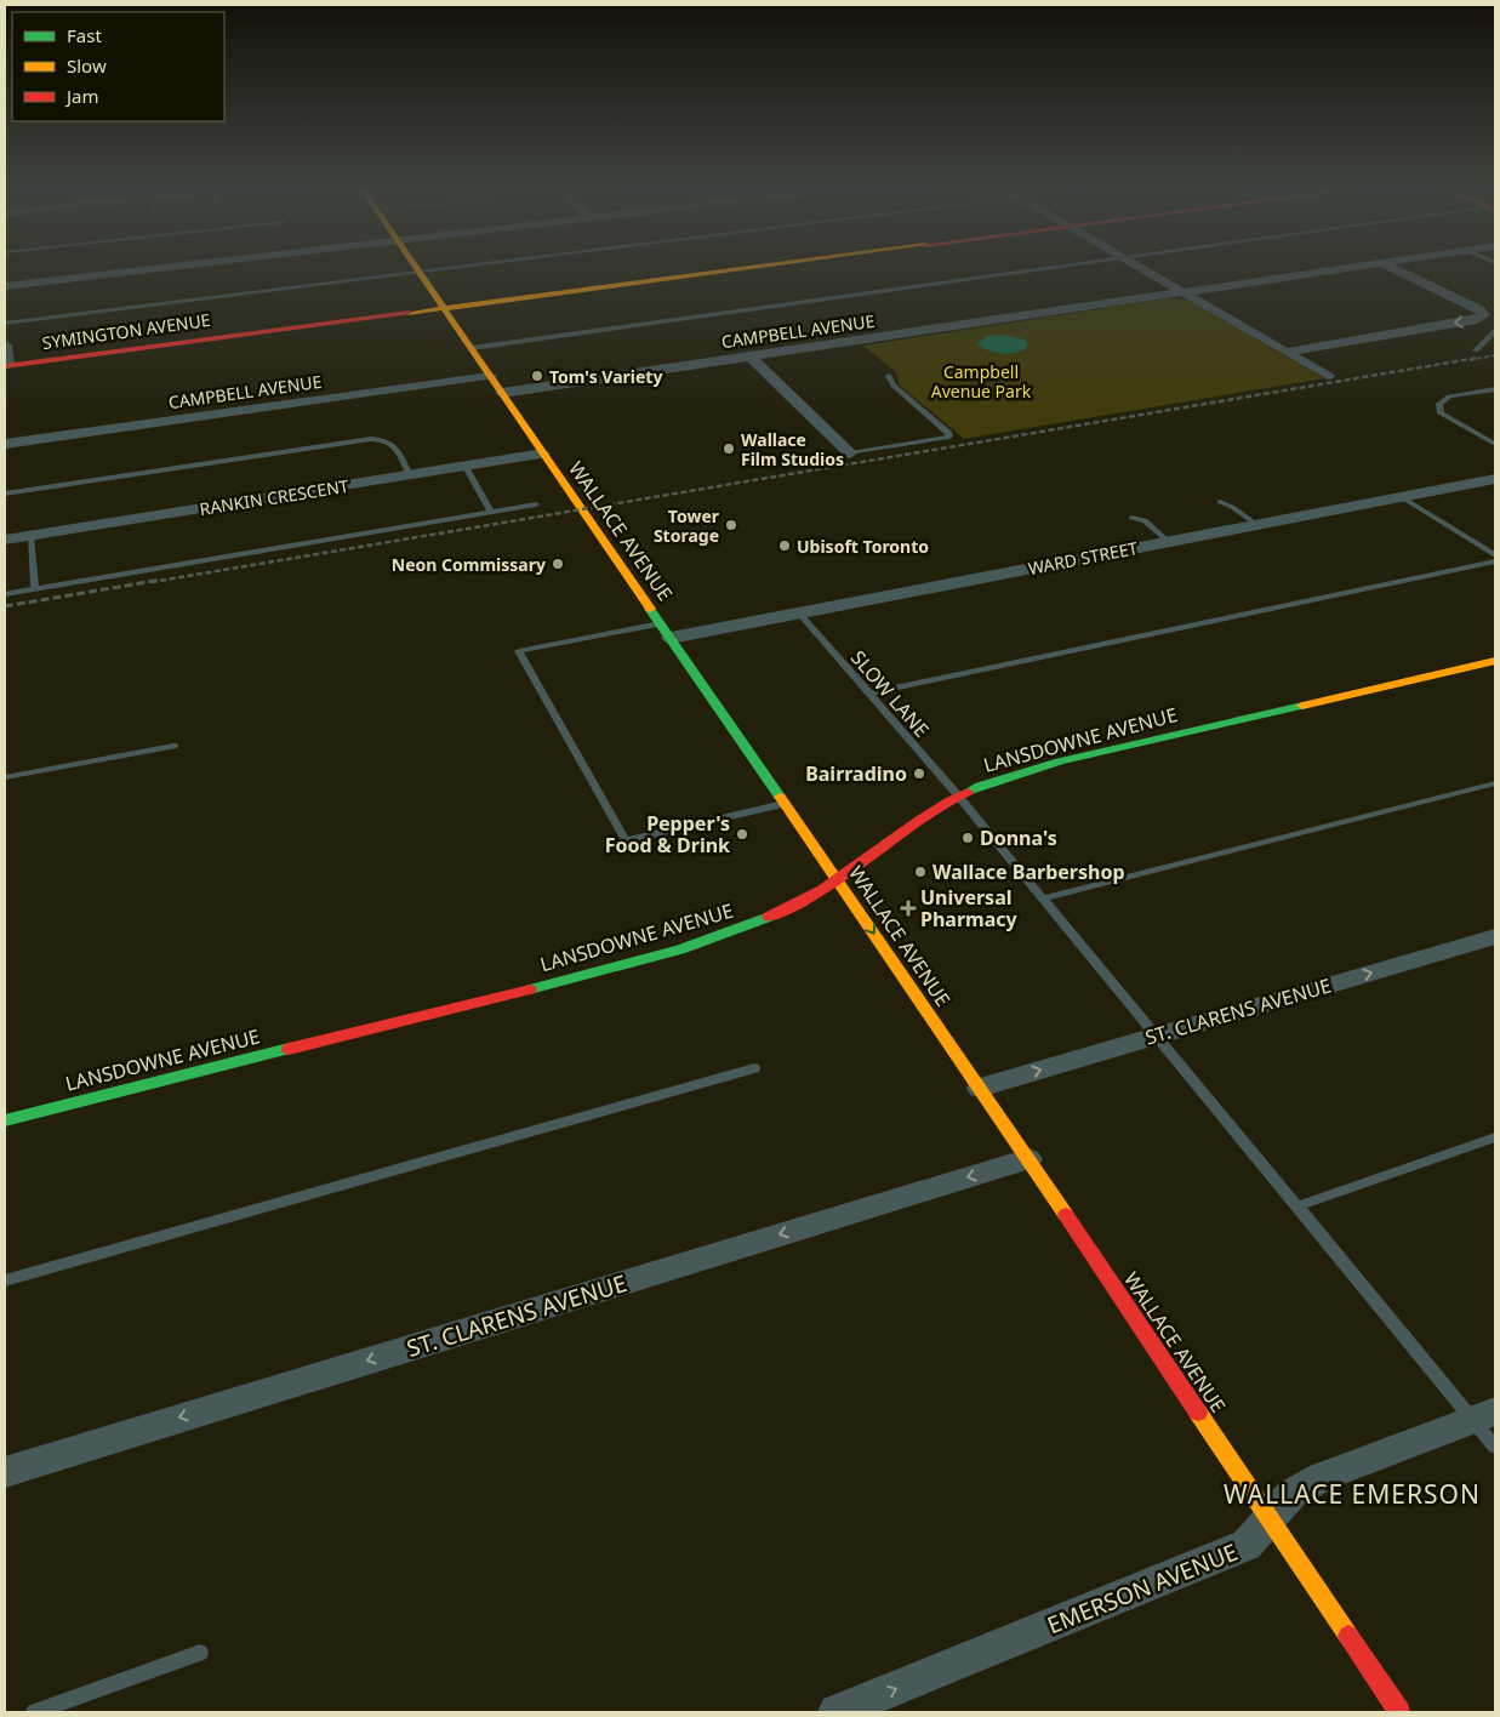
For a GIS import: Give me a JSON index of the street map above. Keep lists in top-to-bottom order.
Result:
{
  "streets": {
    "street": [
      "SYMINGTON AVENUE",
      "CAMPBELL AVENUE",
      "RANKIN CRESCENT",
      "WALLACE AVENUE",
      "WARD STREET",
      "LANSDOWNE AVENUE",
      "ST. CLARENS AVENUE",
      "EMERSON AVENUE"
    ],
    "lane": ["SLOW LANE"]
  },
  "crossings": [
    ["SYMINGTON AVENUE", "WALLACE AVENUE"],
    ["CAMPBELL AVENUE", "WALLACE AVENUE"],
    ["RANKIN CRESCENT", "WALLACE AVENUE"],
    ["WALLACE AVENUE", "WARD STREET"],
    ["WALLACE AVENUE", "LANSDOWNE AVENUE"],
    ["WALLACE AVENUE", "ST. CLARENS AVENUE"],
    ["WALLACE AVENUE", "EMERSON AVENUE"],
    ["WARD STREET", "SLOW LANE"],
    ["SLOW LANE", "LANSDOWNE AVENUE"],
    ["SLOW LANE", "ST. CLARENS AVENUE"]
  ],
  "one_way": ["EMERSON AVENUE"],
  "districts": ["WALLACE EMERSON"],
  "parks": ["Campbell Avenue Park"],
  "places": {
    "other": [
      "Tom's Variety",
      "Wallace Film Studios",
      "Tower Storage",
      "Ubisoft Toronto",
      "Neon Commissary",
      "Bairradino",
      "Pepper's Food & Drink",
      "Donna's",
      "Wallace Barbershop"
    ],
    "health": ["Universal Pharmacy"]
  },
  "legend": ["Fast", "Slow", "Jam"]
}
